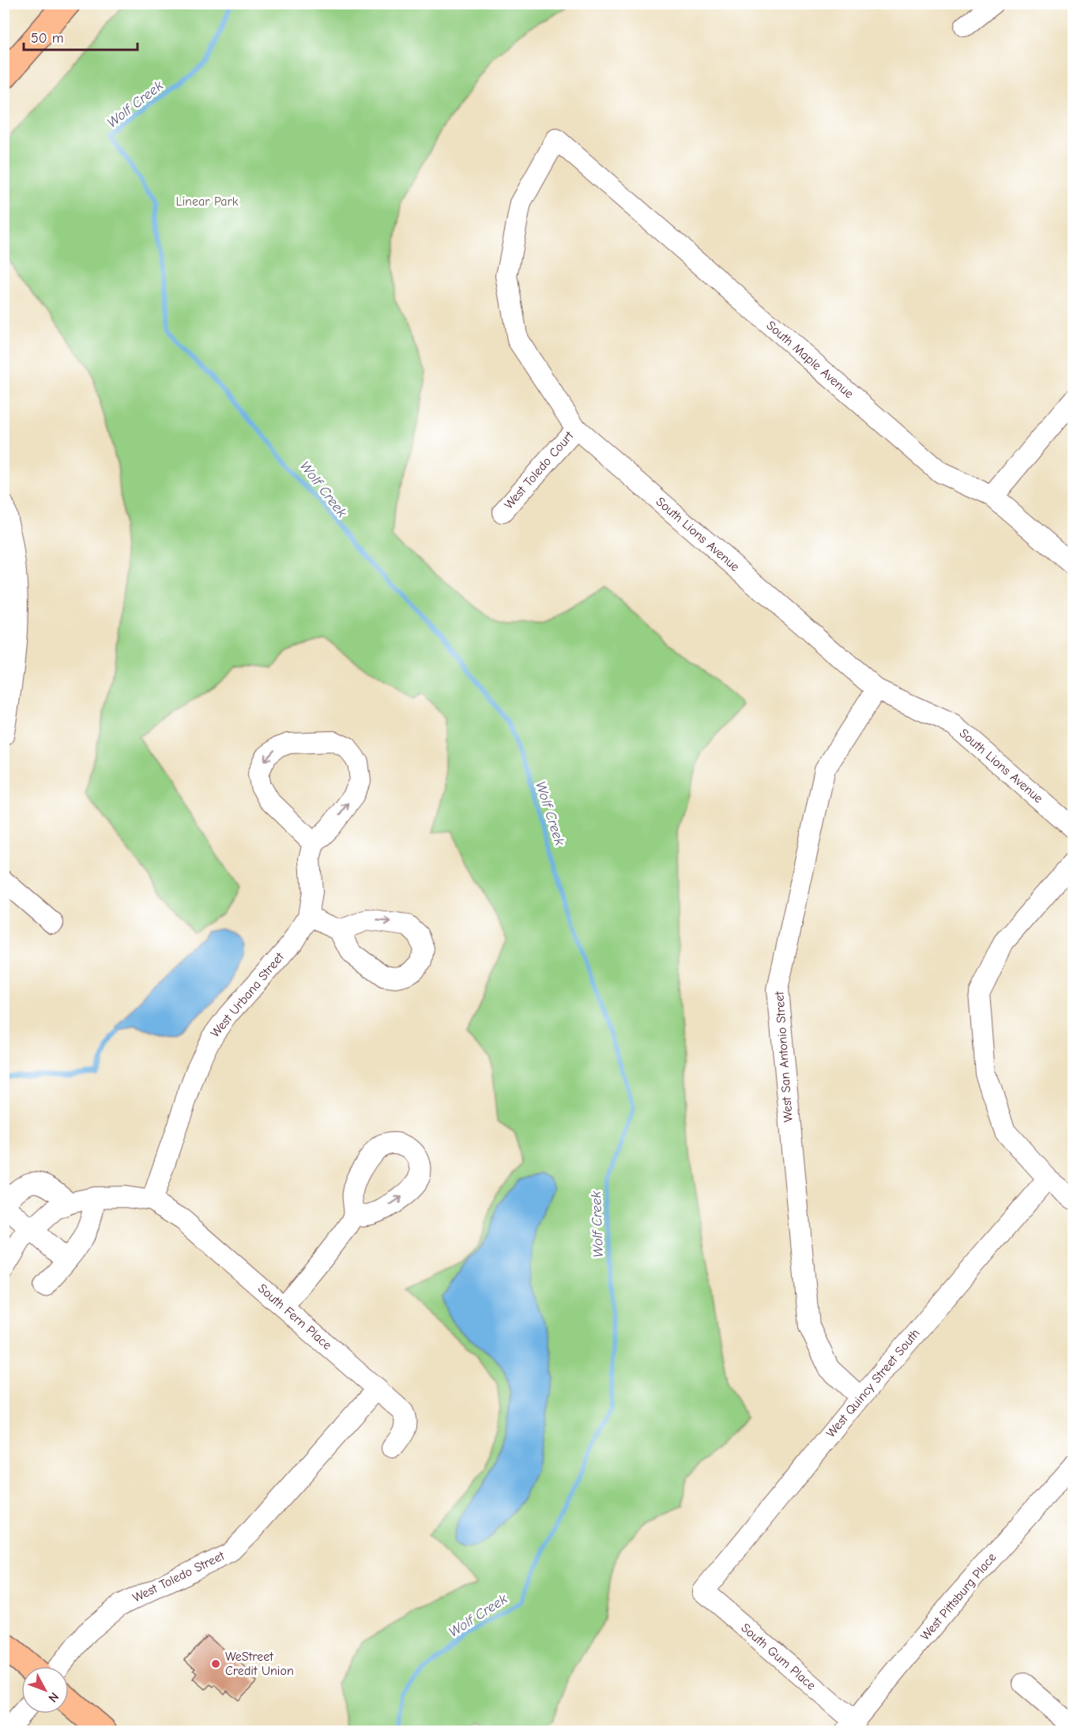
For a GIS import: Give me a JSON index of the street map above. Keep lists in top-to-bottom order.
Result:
{
  "streets": {
    "street": [
      "South Maple Avenue",
      "West Toledo Court",
      "South Lions Avenue",
      "West Urbana Street",
      "West San Antonio Street",
      "South Fern Place",
      "West Quincy Street South",
      "West Toledo Street",
      "West Pittsburg Place",
      "South Gum Place"
    ]
  },
  "crossings": [
    ["South Maple Avenue", "South Lions Avenue"],
    ["West Toledo Court", "South Lions Avenue"],
    ["South Lions Avenue", "West San Antonio Street"],
    ["West Urbana Street", "South Fern Place"],
    ["West San Antonio Street", "West Quincy Street South"],
    ["South Fern Place", "West Toledo Street"],
    ["West Quincy Street South", "South Gum Place"],
    ["West Pittsburg Place", "South Gum Place"]
  ],
  "water": ["Wolf Creek"],
  "parks": ["Linear Park"],
  "places": ["WeStreet Credit Union"],
  "scale_bar": "50 m",
  "north": "bottom right"
}
